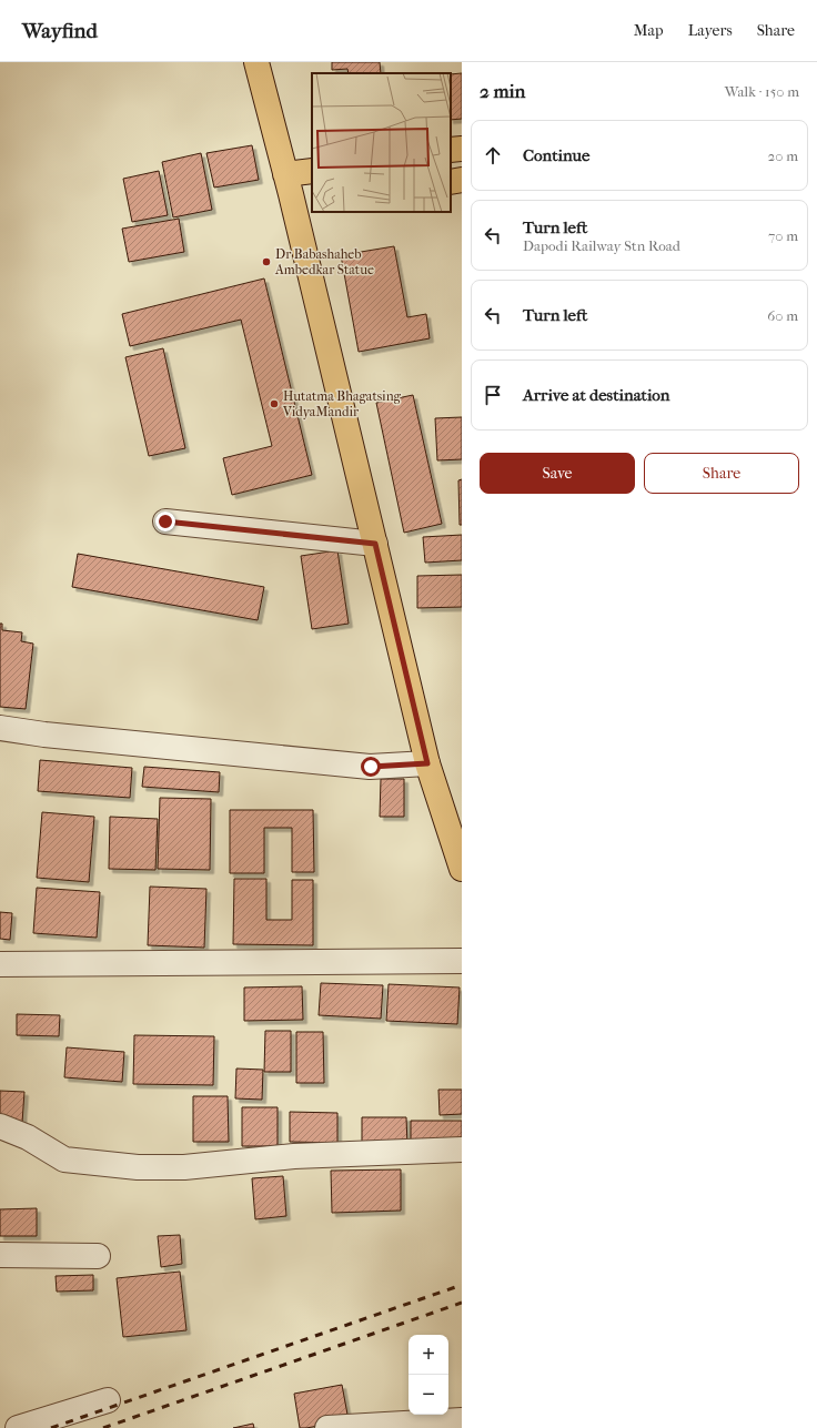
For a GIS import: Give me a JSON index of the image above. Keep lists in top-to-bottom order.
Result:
{
  "places": ["Dr Babashaheb Ambedkar Statue", "Hutatma Bhagatsing VidyaMandir"],
  "page": {
    "header": "Wayfind",
    "nav": ["Map", "Layers", "Share"],
    "heading": ["2 min", "Walk · 150 m"],
    "list": [
      ["Continue", "20 m"],
      ["Turn left", "Dapodi Railway Stn Road", "70 m"],
      ["Turn left", "60 m"],
      "Arrive at destination"
    ],
    "buttons": ["Save", "Share"],
    "map_buttons": ["+", "−"]
  }
}
